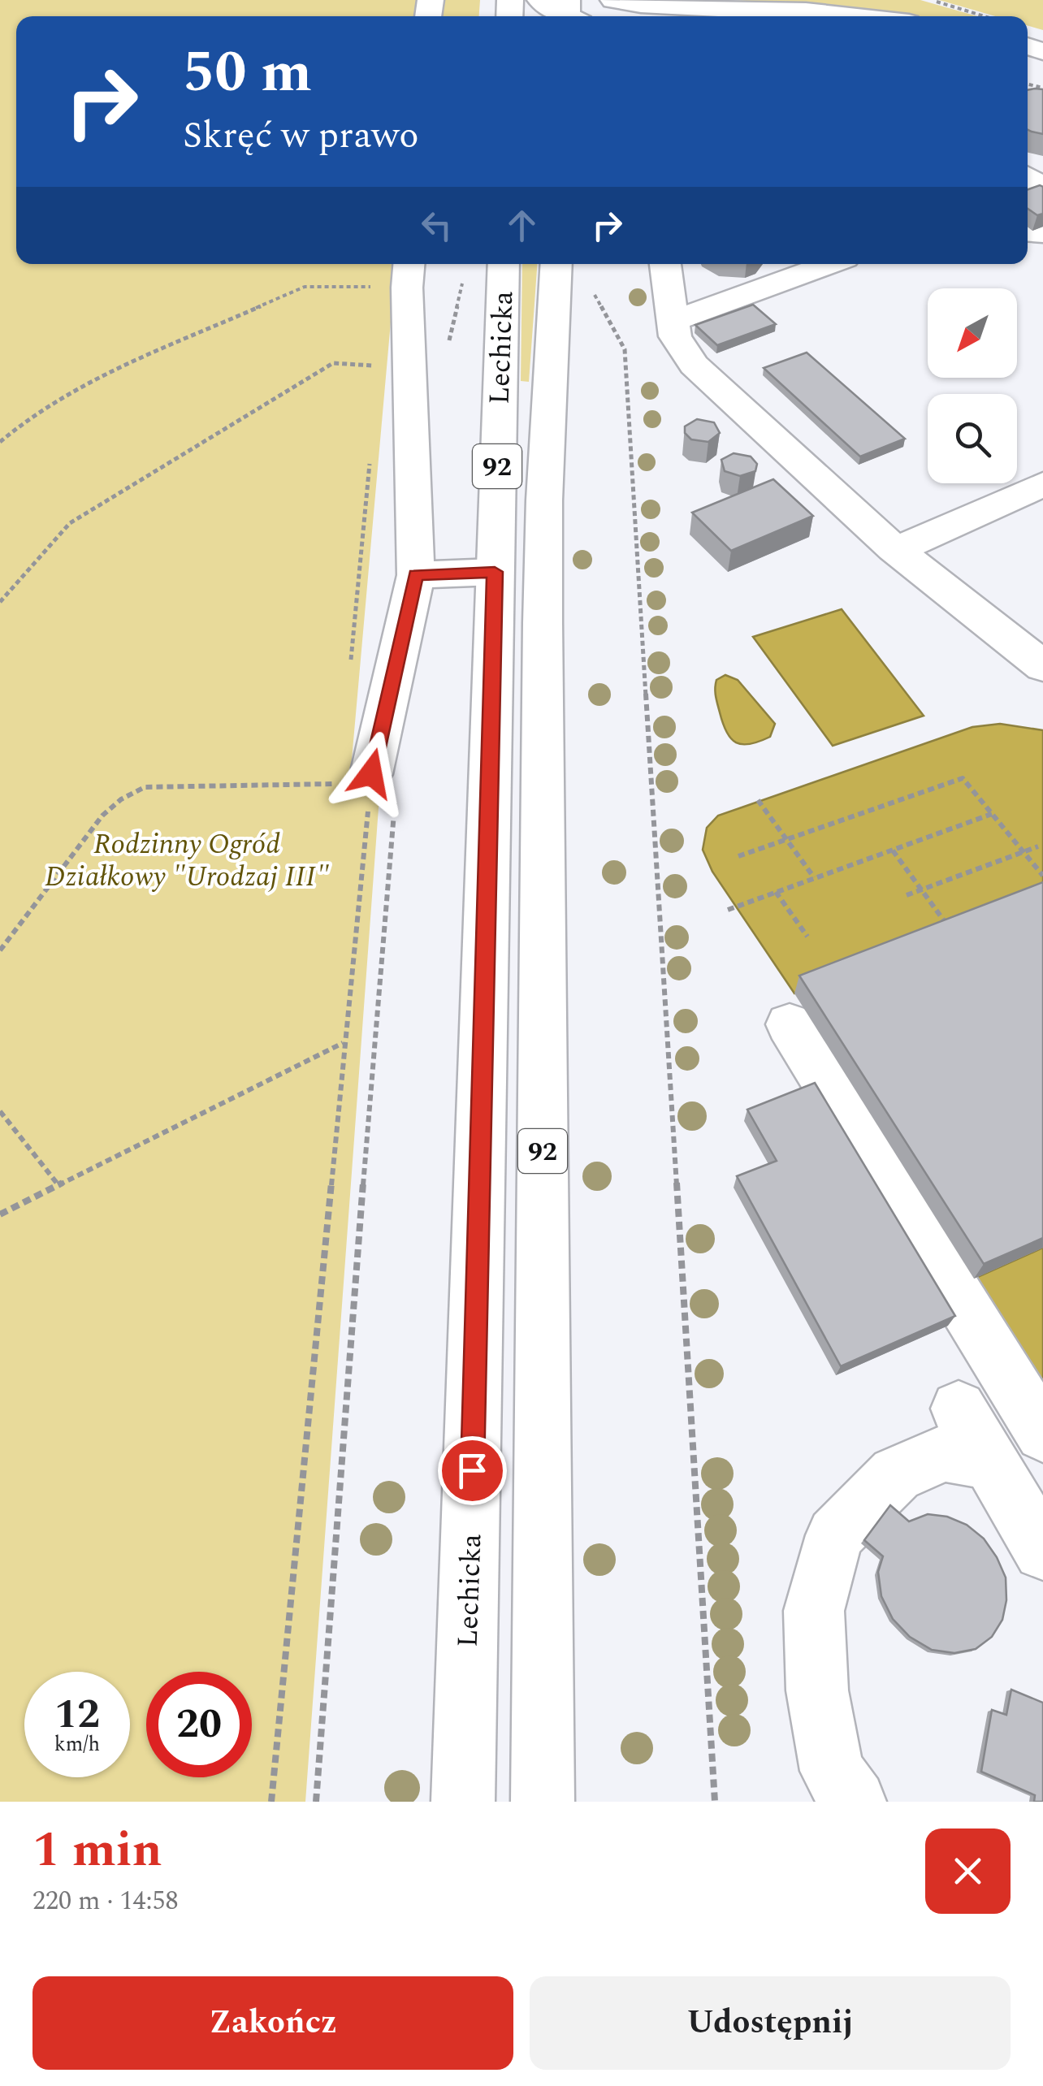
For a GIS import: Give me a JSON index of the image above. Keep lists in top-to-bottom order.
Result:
{
  "streets": {
    "main road": ["Lechicka", "92"]
  },
  "parks": ["Rodzinny Ogród Działkowy \"Urodzaj III\""],
  "north": "bottom left",
  "page": {
    "turn": ["50 m", "Skręć w prawo"],
    "speed": "12 km/h",
    "limit": "20",
    "heading": ["1 min", "220 m · 14:58"],
    "buttons": ["Zakończ", "Udostępnij"]
  }
}
